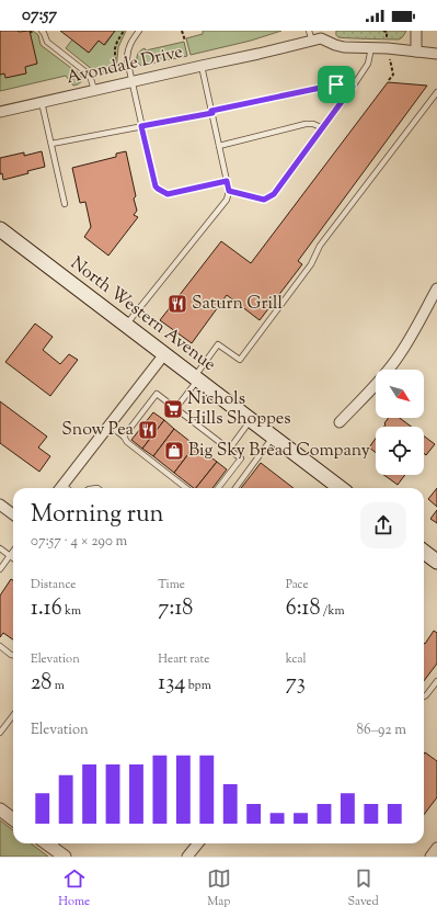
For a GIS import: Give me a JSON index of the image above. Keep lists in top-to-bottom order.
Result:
{
  "streets": {
    "main road": ["North Western Avenue"],
    "street": ["Avondale Drive"]
  },
  "places": {
    "restaurant": ["Saturn Grill", "Snow Pea"],
    "supermarket": ["Nichols Hills Shoppes"],
    "shop": ["Big Sky Bread Company"]
  },
  "north": "bottom right",
  "page": {
    "status": "07:57",
    "heading": ["Morning run", "07:57 · 4 × 290 m"],
    "stats": [
      ["Distance", "1.16 km"],
      ["Time", "7:18"],
      ["Pace", "6:18 /km"],
      ["Elevation", "28 m"],
      ["Heart rate", "134 bpm"],
      ["kcal", "73"]
    ],
    "chart": ["Elevation", "86–92 m"],
    "tabs": ["Home", "Map", "Saved"]
  }
}
